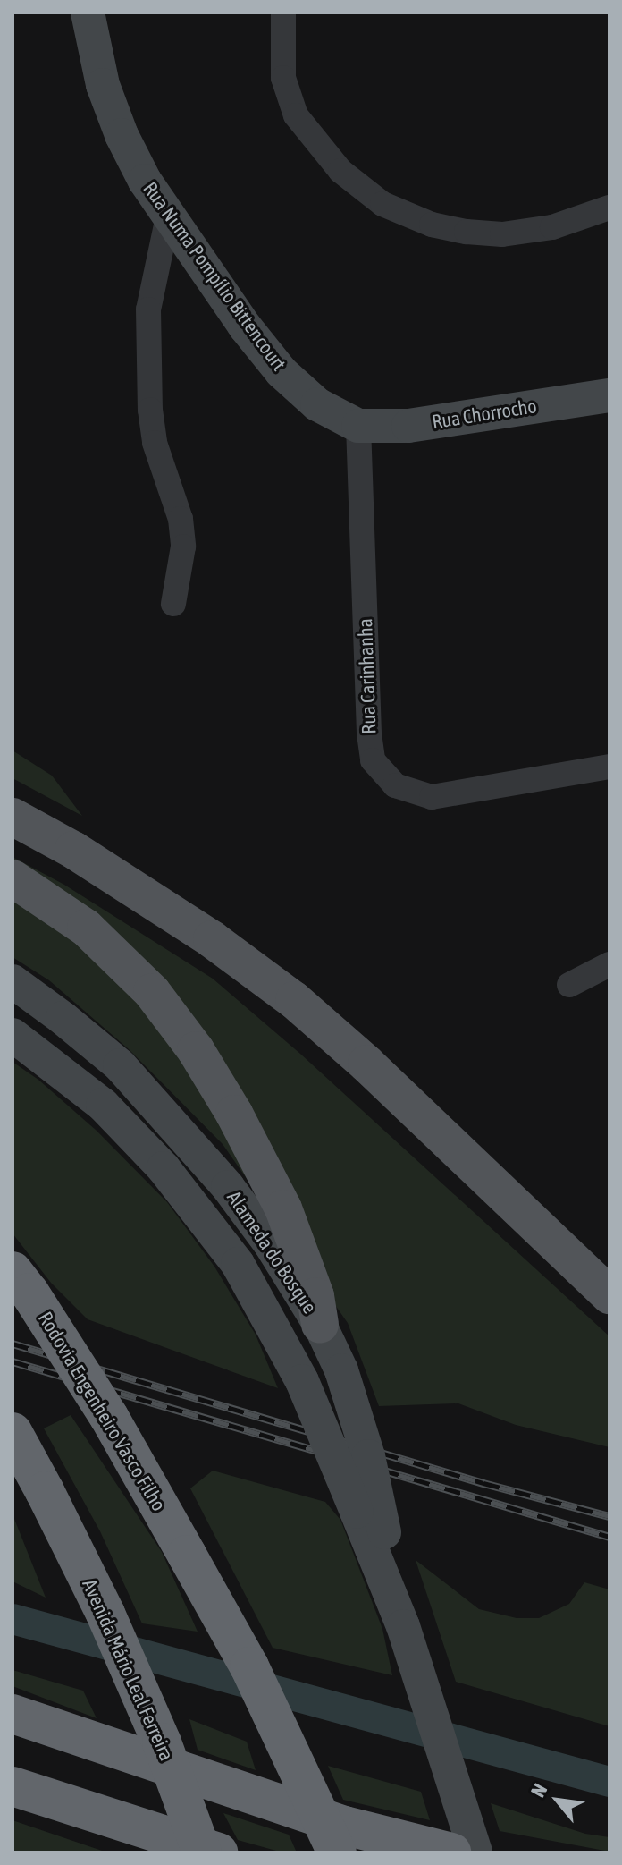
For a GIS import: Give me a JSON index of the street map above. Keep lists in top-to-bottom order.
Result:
{
  "streets": {
    "highway": ["Rodovia Engenheiro Vasco Filho", "Avenida Mário Leal Ferreira"],
    "street": [
      "Rua Numa Pompílio Bittencourt",
      "Rua Chorrocho",
      "Rua Carinhanha",
      "Alameda do Bosque"
    ]
  },
  "crossings": [
    ["Rua Numa Pompílio Bittencourt", "Rua Chorrocho"],
    ["Rua Numa Pompílio Bittencourt", "Rua Carinhanha"],
    ["Rua Chorrocho", "Rua Carinhanha"]
  ],
  "north": "top left"
}
